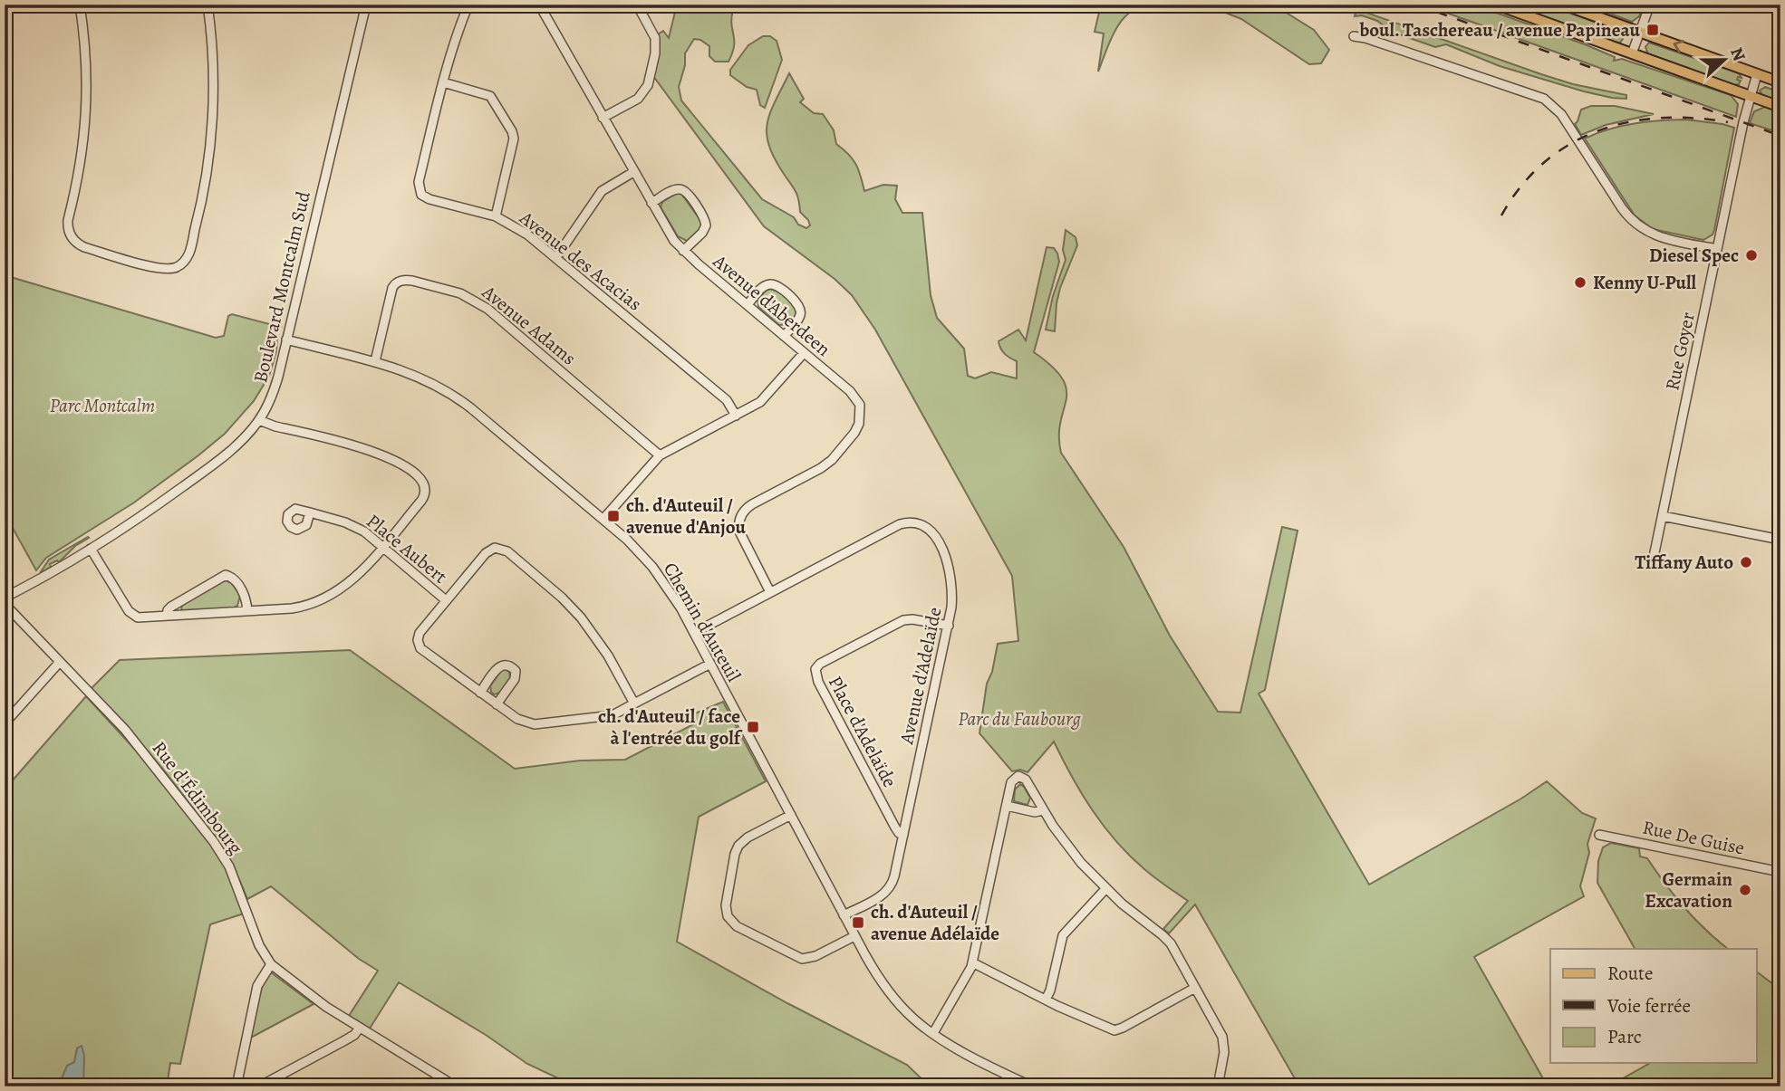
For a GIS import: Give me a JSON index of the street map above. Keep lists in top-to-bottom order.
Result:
{
  "streets": {
    "street": [
      "Avenue des Acacias",
      "Boulevard Montcalm Sud",
      "Avenue d'Aberdeen",
      "Avenue Adams",
      "Rue Goyer",
      "Place Aubert",
      "Chemin d'Auteuil",
      "Avenue d'Adelaïde",
      "Place d'Adelaïde",
      "Rue d'Édimbourg",
      "Rue De Guise"
    ]
  },
  "crossings": [
    ["Boulevard Montcalm Sud", "Chemin d'Auteuil"],
    ["Avenue d'Aberdeen", "Avenue d'Adelaïde"],
    ["Avenue Adams", "Chemin d'Auteuil"],
    ["Chemin d'Auteuil", "Avenue d'Adelaïde"],
    ["Avenue d'Adelaïde", "Place d'Adelaïde"]
  ],
  "parks": ["Parc Montcalm", "Parc du Faubourg"],
  "places": {
    "transit": [
      "boul. Taschereau / avenue Papineau",
      "ch. d'Auteuil / avenue d'Anjou",
      "ch. d'Auteuil / face à l'entrée du golf",
      "ch. d'Auteuil / avenue Adélaïde"
    ],
    "other": [
      "Diesel Spec",
      "Kenny U-Pull",
      "Tiffany Auto",
      "Germain Excavation"
    ]
  },
  "legend": ["Route", "Voie ferrée", "Parc"],
  "north": "right"
}
